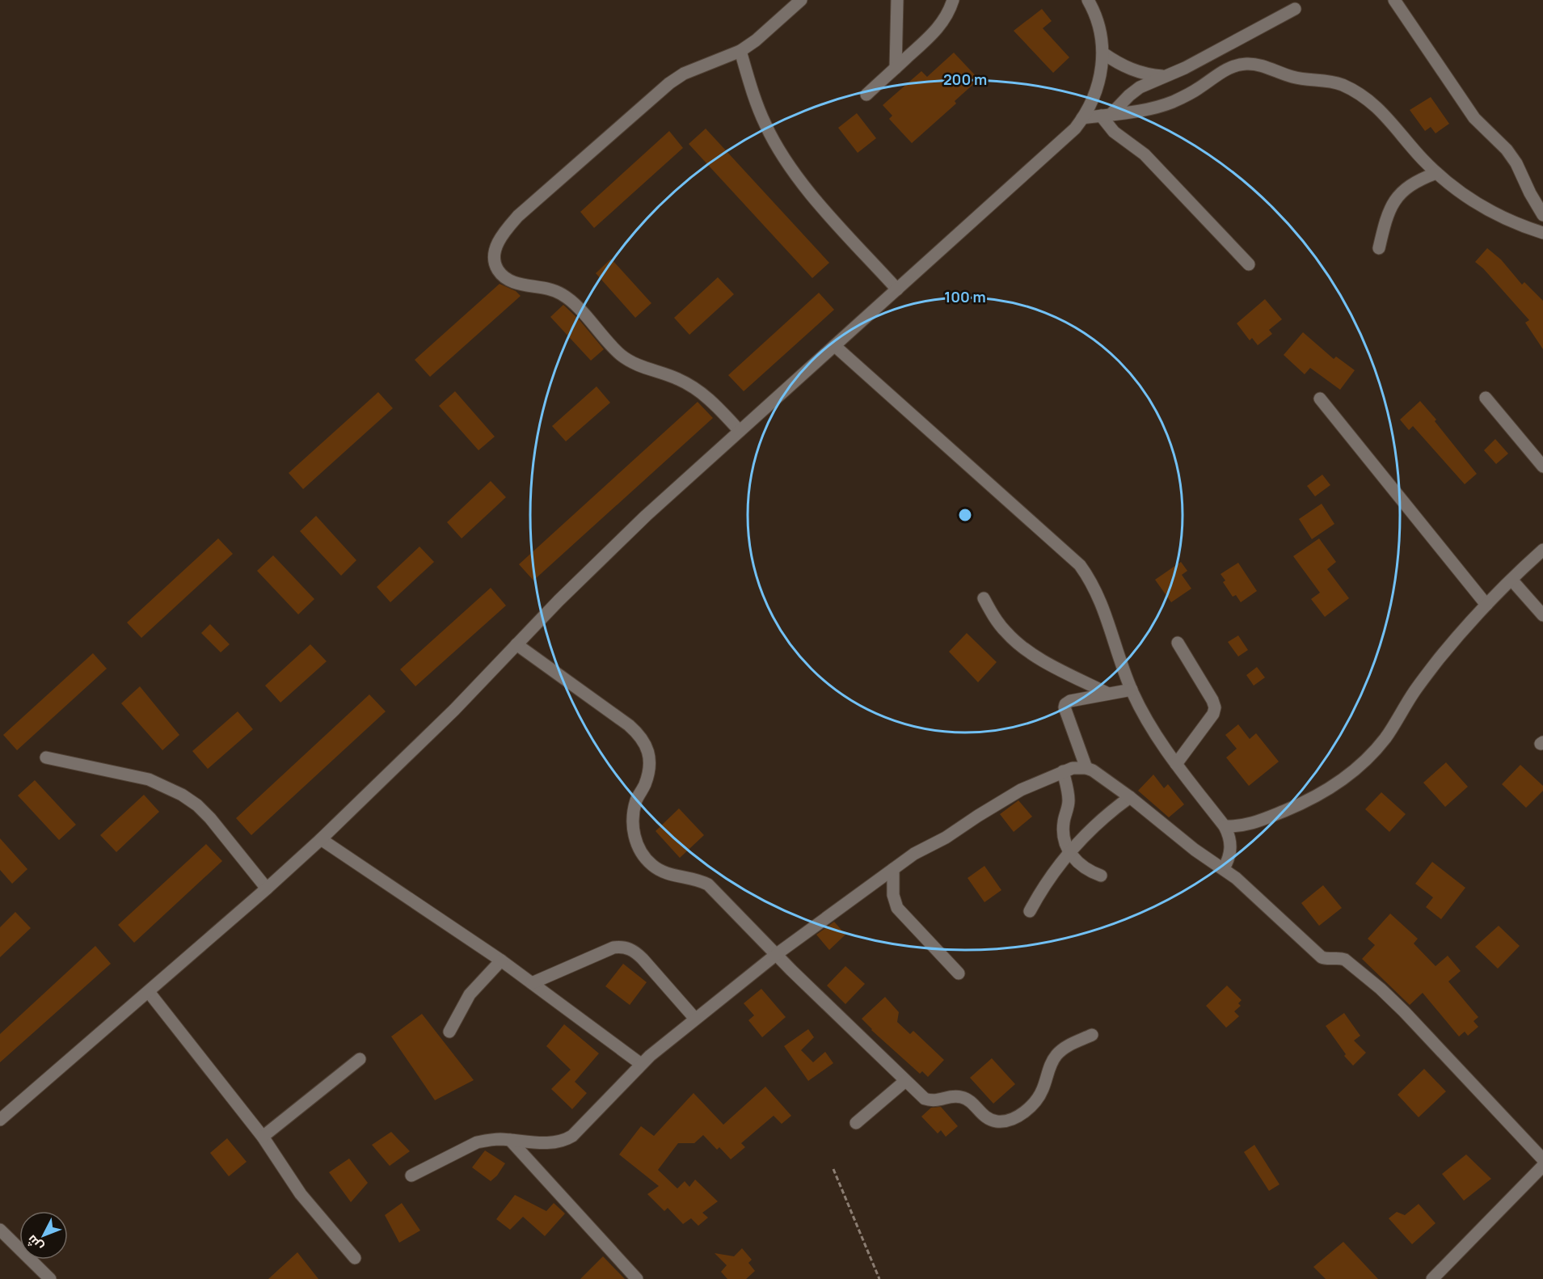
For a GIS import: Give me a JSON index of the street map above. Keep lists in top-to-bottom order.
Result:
{
  "north": "bottom left",
  "rings": ["200 m", "100 m"]
}
